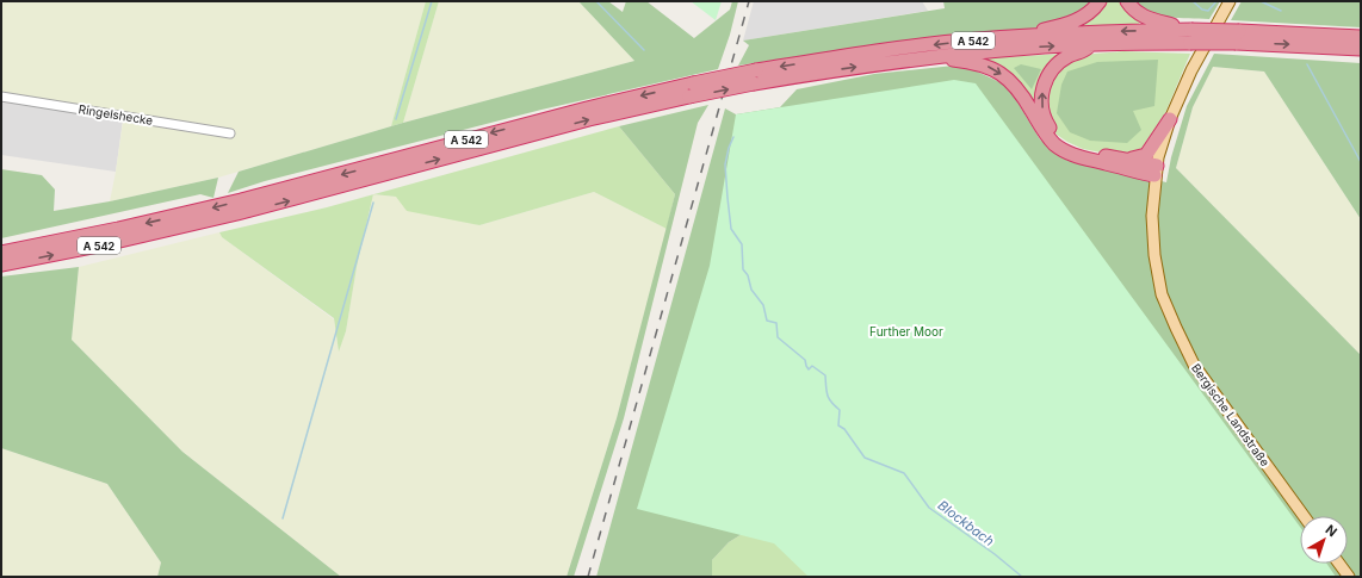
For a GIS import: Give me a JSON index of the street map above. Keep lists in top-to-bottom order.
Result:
{
  "streets": {
    "highway": ["A 542"],
    "main road": ["Bergische Landstraße"],
    "street": ["Ringelshecke"]
  },
  "water": ["Blockbach"],
  "parks": ["Further Moor"],
  "north": "top right"
}
